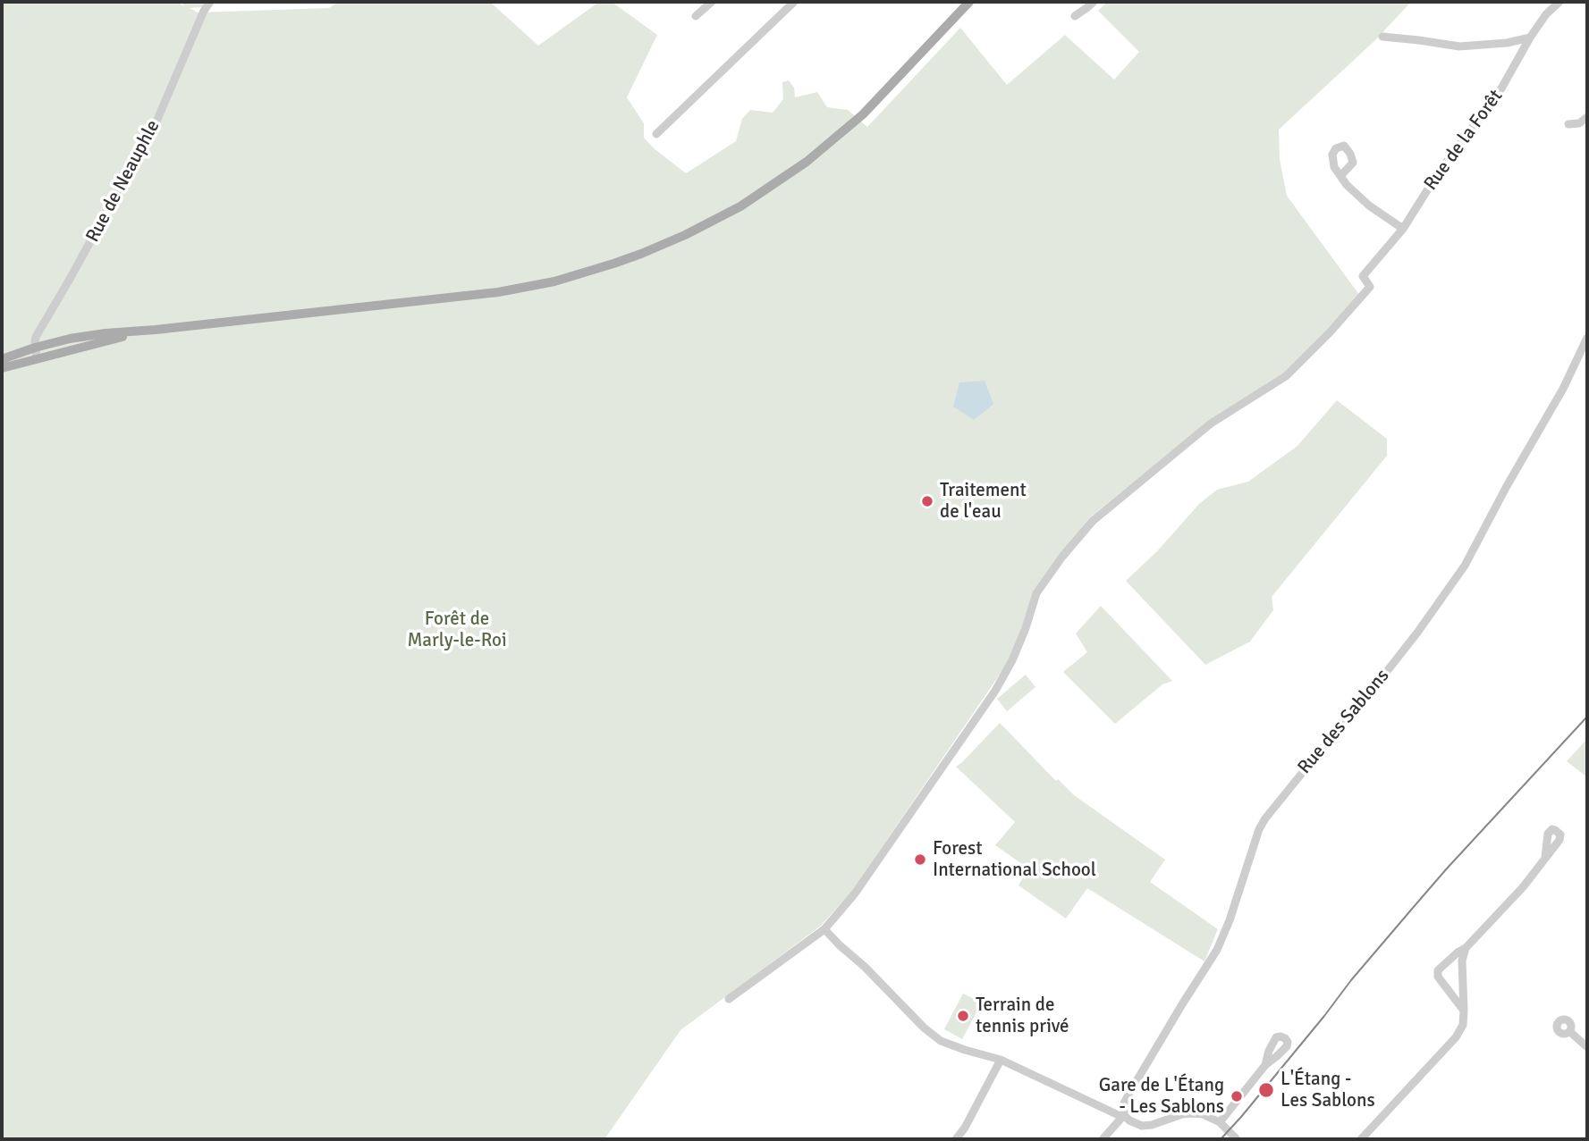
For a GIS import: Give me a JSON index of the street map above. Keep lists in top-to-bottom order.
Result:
{
  "streets": {
    "street": ["Rue de la Forêt", "Rue de Neauphle", "Rue des Sablons"]
  },
  "parks": ["Forêt de Marly-le-Roi"],
  "places": [
    "Traitement de l'eau",
    "Forest International School",
    "Terrain de tennis privé",
    "L'Étang - Les Sablons",
    "Gare de L'Étang - Les Sablons"
  ]
}
